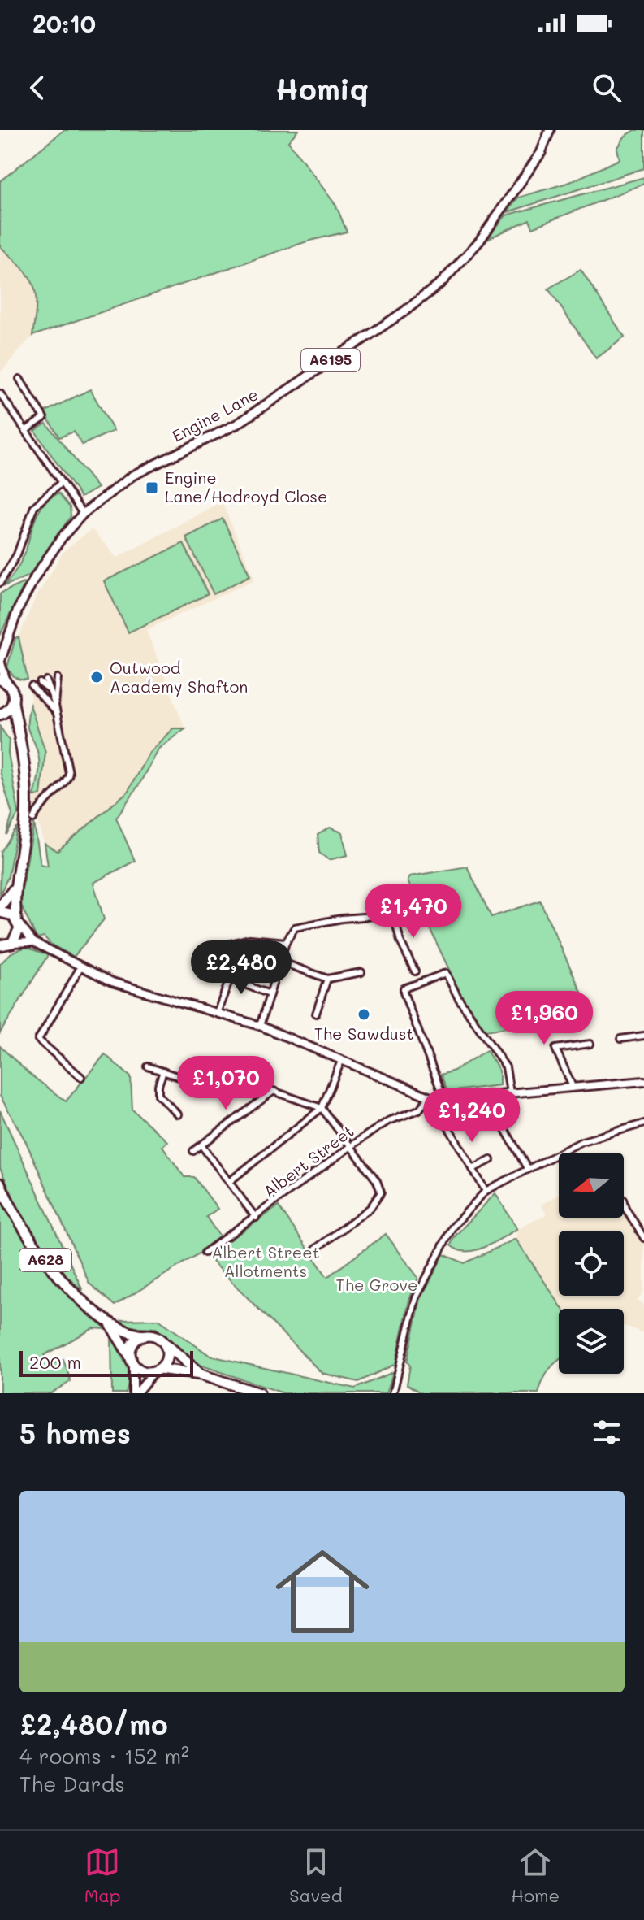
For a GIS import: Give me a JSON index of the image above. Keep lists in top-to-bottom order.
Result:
{
  "streets": {
    "highway": ["A628"],
    "main road": ["A6195", "Engine Lane"],
    "street": ["Albert Street"]
  },
  "parks": ["Albert Street Allotments", "The Grove"],
  "places": {
    "transit": ["Engine Lane/Hodroyd Close"],
    "other": ["Outwood Academy Shafton", "The Sawdust"]
  },
  "scale_bar": "200 m",
  "north": "left",
  "page": {
    "status": "20:10",
    "header": "Homiq",
    "price": [
      "£1,470",
      "£2,480",
      "£1,960",
      "£1,070",
      "£1,240"
    ],
    "scale": "200 m",
    "heading": "5 homes",
    "list": [
      {
        "name": "£2,480/mo",
        "note": "4 rooms · 152 m² · The Dards"
      }
    ],
    "tabs": ["Map", "Saved", "Home"]
  }
}
